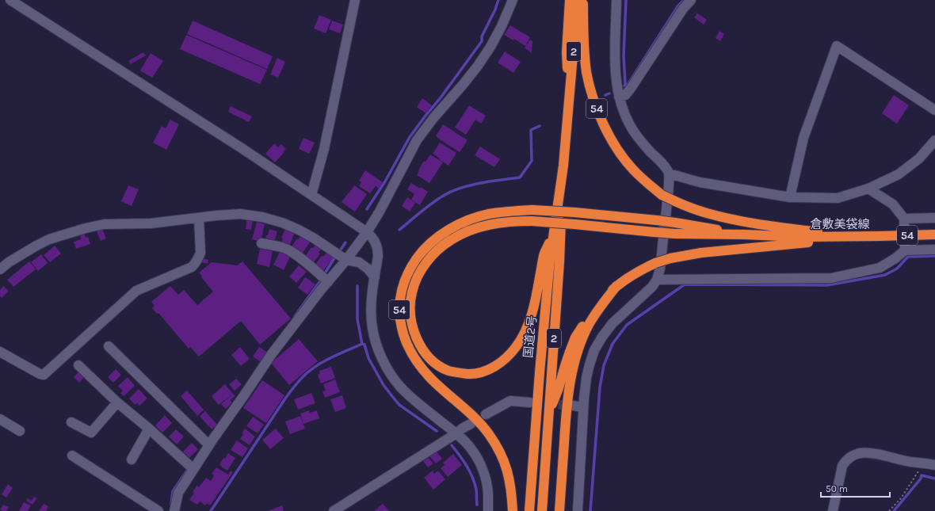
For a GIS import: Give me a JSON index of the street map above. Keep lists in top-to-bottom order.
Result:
{
  "streets": {
    "highway": [
      "2",
      "54",
      "倉敷美袋線",
      "国道2号"
    ]
  },
  "crossings": [
    ["54", "倉敷美袋線"]
  ],
  "scale_bar": "50 m"
}
